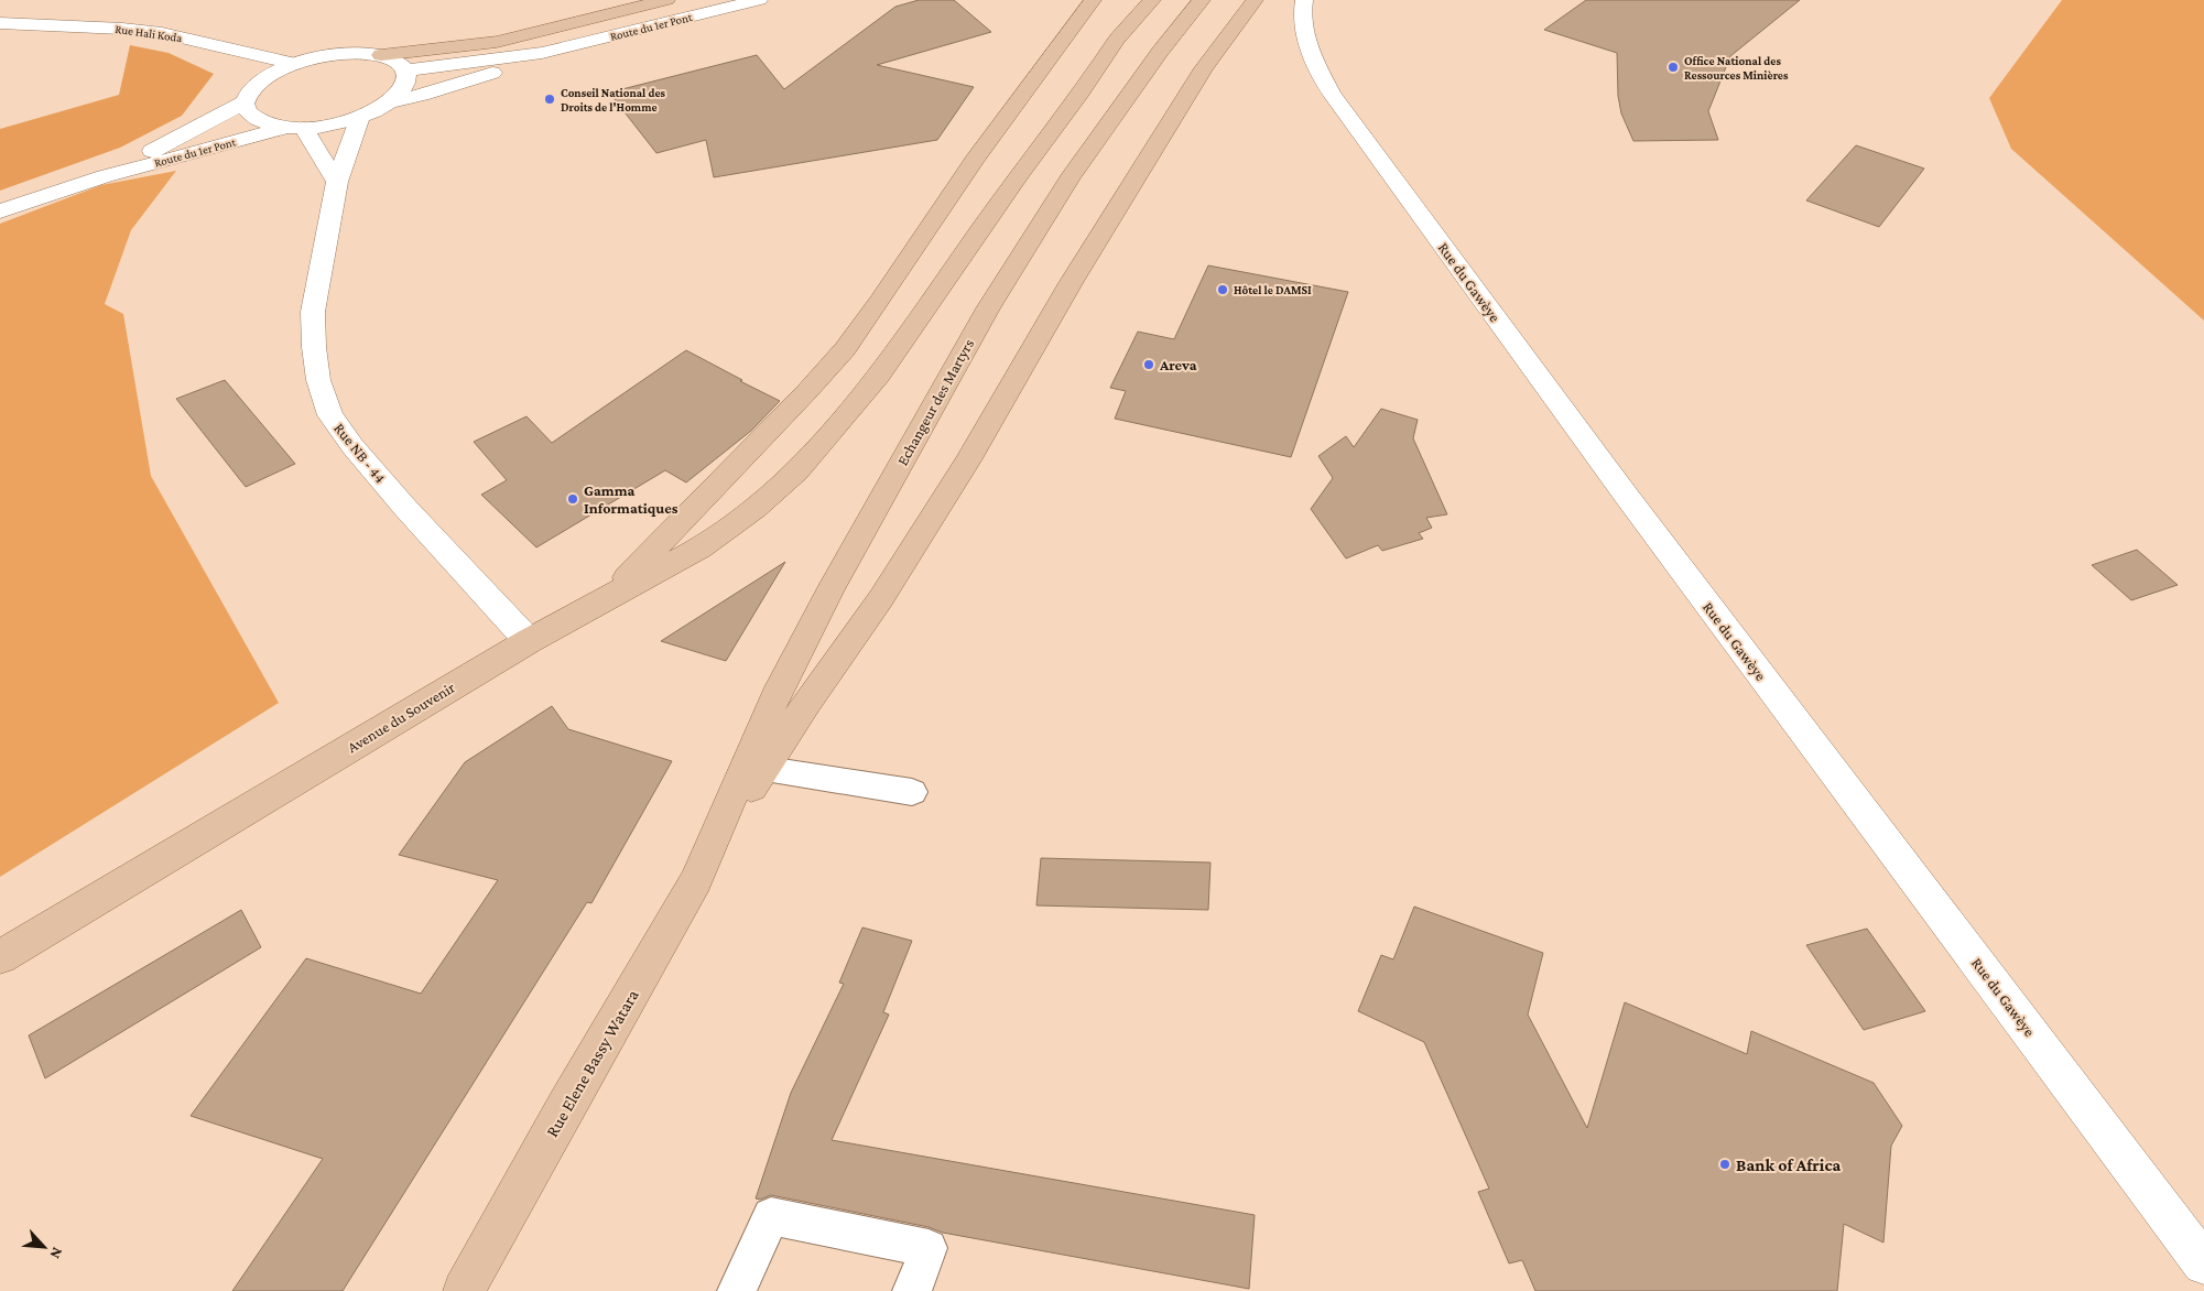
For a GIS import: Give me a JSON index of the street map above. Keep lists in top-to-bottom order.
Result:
{
  "streets": {
    "main road": ["Echangeur des Martyrs", "Avenue du Souvenir", "Rue Elene Bassy Watara"],
    "street": [
      "Route du 1er Pont",
      "Rue Hali Koda",
      "Rue du Gawèye",
      "Rue NB - 44"
    ]
  },
  "crossings": [
    ["Route du 1er Pont", "Rue NB - 44"],
    ["Echangeur des Martyrs", "Rue Elene Bassy Watara"],
    ["Rue NB - 44", "Avenue du Souvenir"]
  ],
  "places": [
    "Office National des Ressources Minières",
    "Conseil National des Droits de l'Homme",
    "Hôtel le DAMSI",
    "Areva",
    "Gamma Informatiques",
    "Bank of Africa"
  ],
  "north": "bottom right"
}
